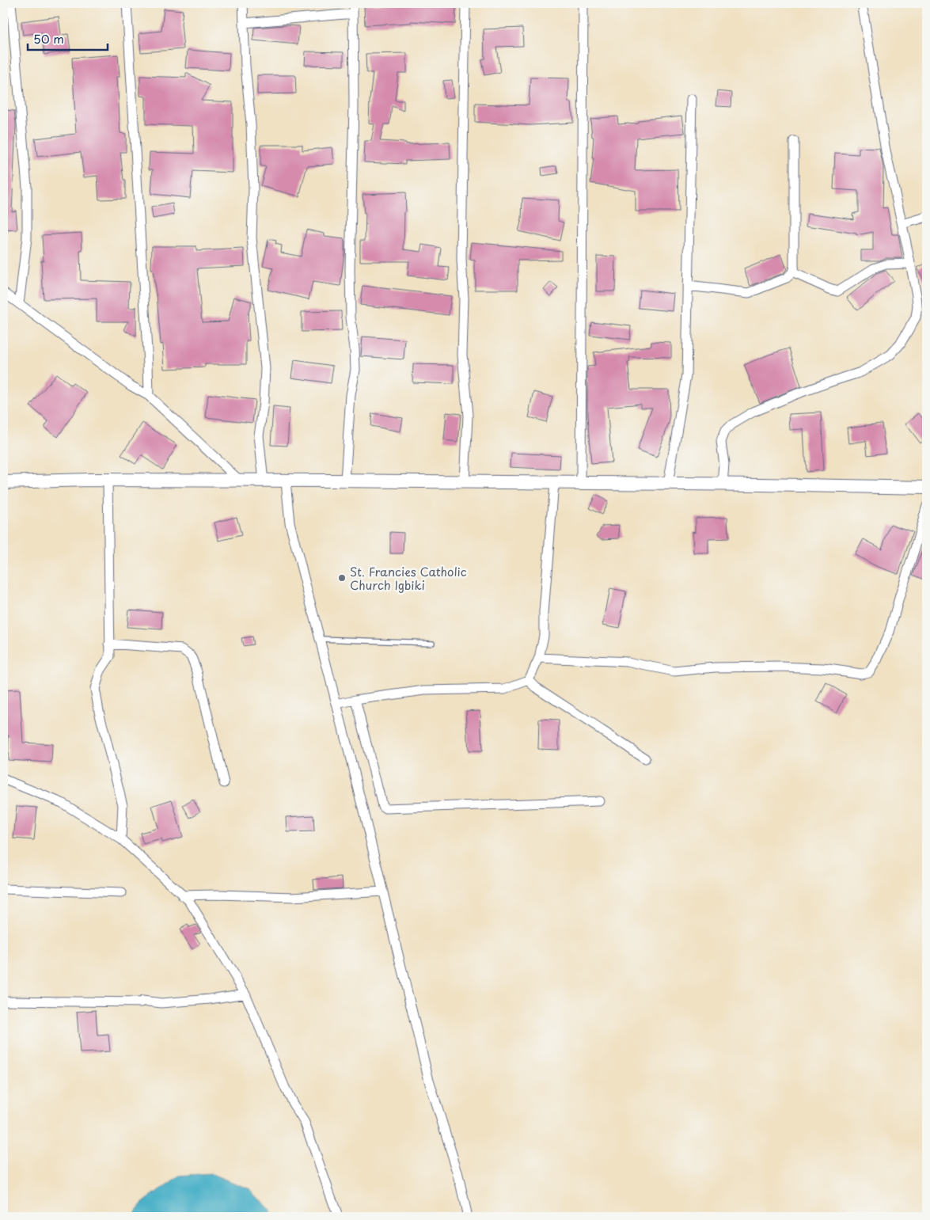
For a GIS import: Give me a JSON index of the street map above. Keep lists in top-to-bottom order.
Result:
{
  "places": ["St. Francies Catholic Church Igbiki"],
  "scale_bar": "50 m"
}
